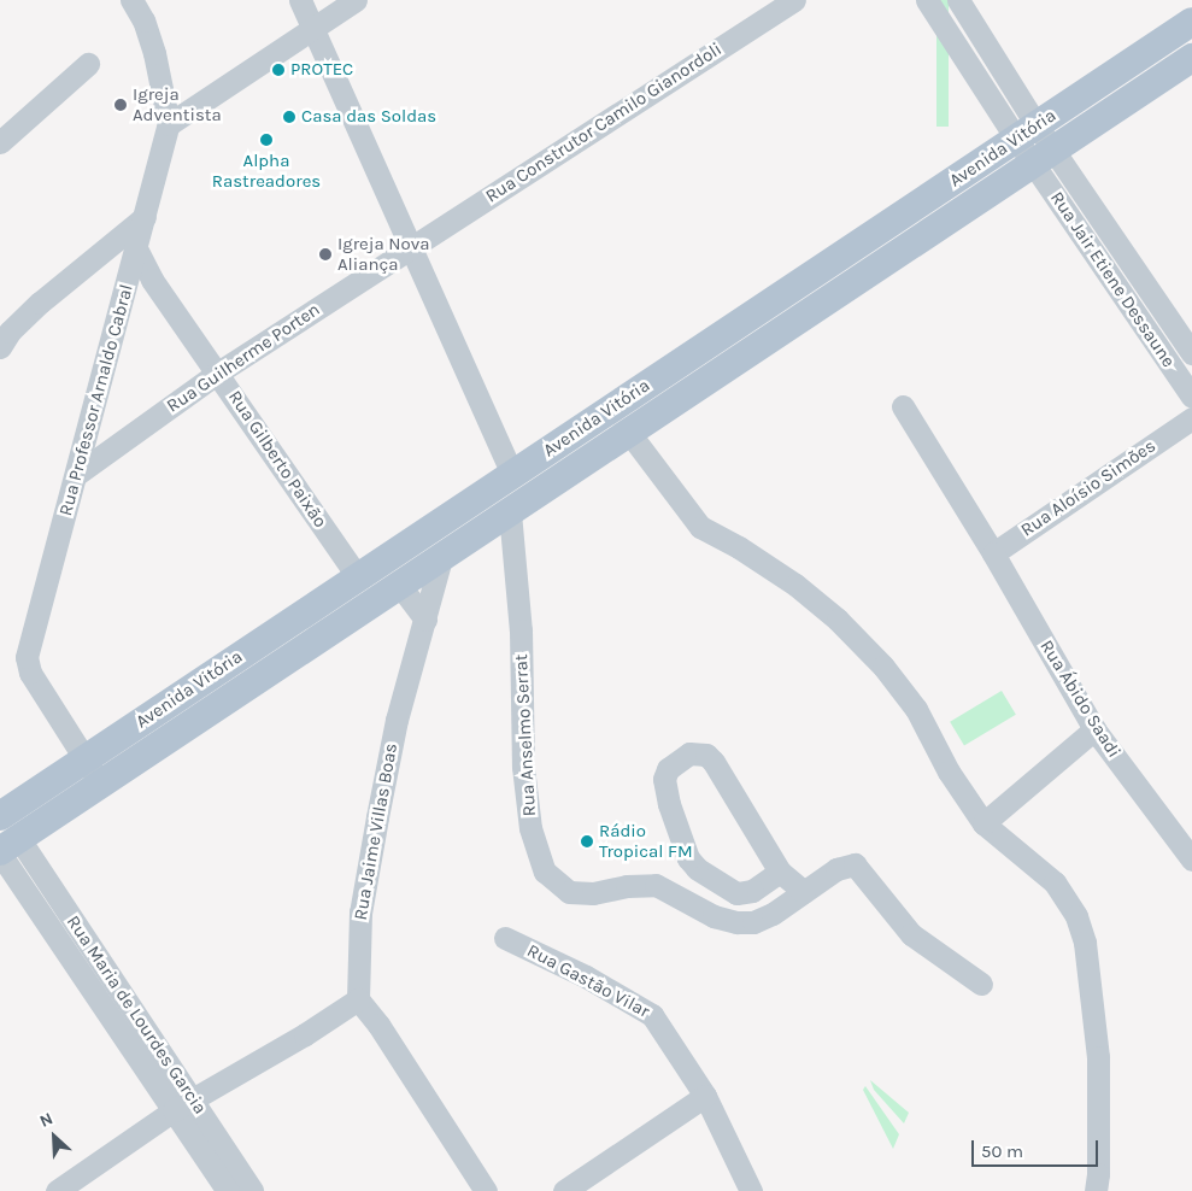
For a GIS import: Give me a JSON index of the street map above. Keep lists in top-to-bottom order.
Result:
{
  "streets": {
    "main road": ["Avenida Vitória"],
    "street": [
      "Rua Construtor Camilo Gianordoli",
      "Rua Jair Etiene Dessaune",
      "Rua Guilherme Porten",
      "Rua Professor Arnaldo Cabral",
      "Rua Gilberto Paixão",
      "Rua Aloísio Simões",
      "Rua Ábido Saadi",
      "Rua Anselmo Serrat",
      "Rua Jaime Villas Boas",
      "Rua Gastão Vilar",
      "Rua Maria de Lourdes Garcia"
    ]
  },
  "crossings": [
    ["Rua Construtor Camilo Gianordoli", "Rua Guilherme Porten"],
    ["Avenida Vitória", "Rua Jair Etiene Dessaune"],
    ["Avenida Vitória", "Rua Professor Arnaldo Cabral"],
    ["Avenida Vitória", "Rua Gilberto Paixão"],
    ["Avenida Vitória", "Rua Anselmo Serrat"],
    ["Avenida Vitória", "Rua Jaime Villas Boas"],
    ["Avenida Vitória", "Rua Maria de Lourdes Garcia"],
    ["Rua Guilherme Porten", "Rua Professor Arnaldo Cabral"],
    ["Rua Guilherme Porten", "Rua Gilberto Paixão"],
    ["Rua Professor Arnaldo Cabral", "Rua Gilberto Paixão"],
    ["Rua Aloísio Simões", "Rua Ábido Saadi"]
  ],
  "places": [
    "PROTEC",
    "Igreja Adventista",
    "Casa das Soldas",
    "Alpha Rastreadores",
    "Igreja Nova Aliança",
    "Rádio Tropical FM"
  ],
  "scale_bar": "50 m",
  "north": "top left"
}
